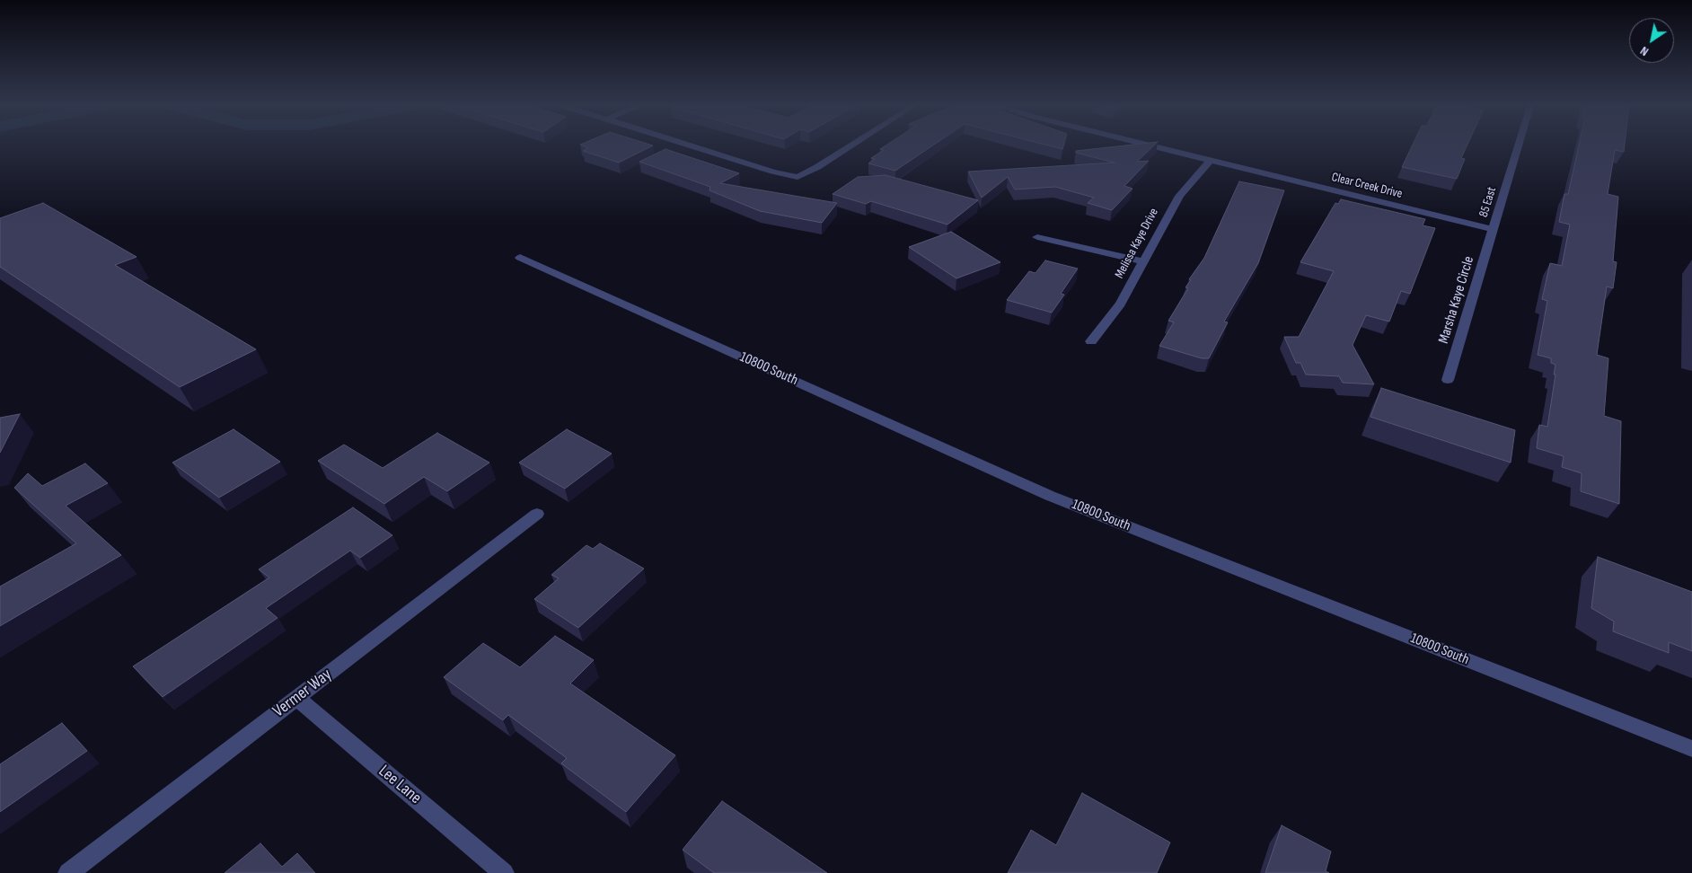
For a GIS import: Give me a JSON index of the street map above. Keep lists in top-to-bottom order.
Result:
{
  "streets": {
    "street": [
      "Clear Creek Drive",
      "85 East",
      "Melissa Kaye Drive",
      "Marsha Kaye Circle",
      "10800 South",
      "Vermer Way",
      "Lee Lane"
    ]
  },
  "crossings": [
    ["Clear Creek Drive", "85 East"],
    ["Clear Creek Drive", "Melissa Kaye Drive"],
    ["Clear Creek Drive", "Marsha Kaye Circle"],
    ["85 East", "Marsha Kaye Circle"],
    ["Vermer Way", "Lee Lane"]
  ],
  "north": "bottom left"
}
